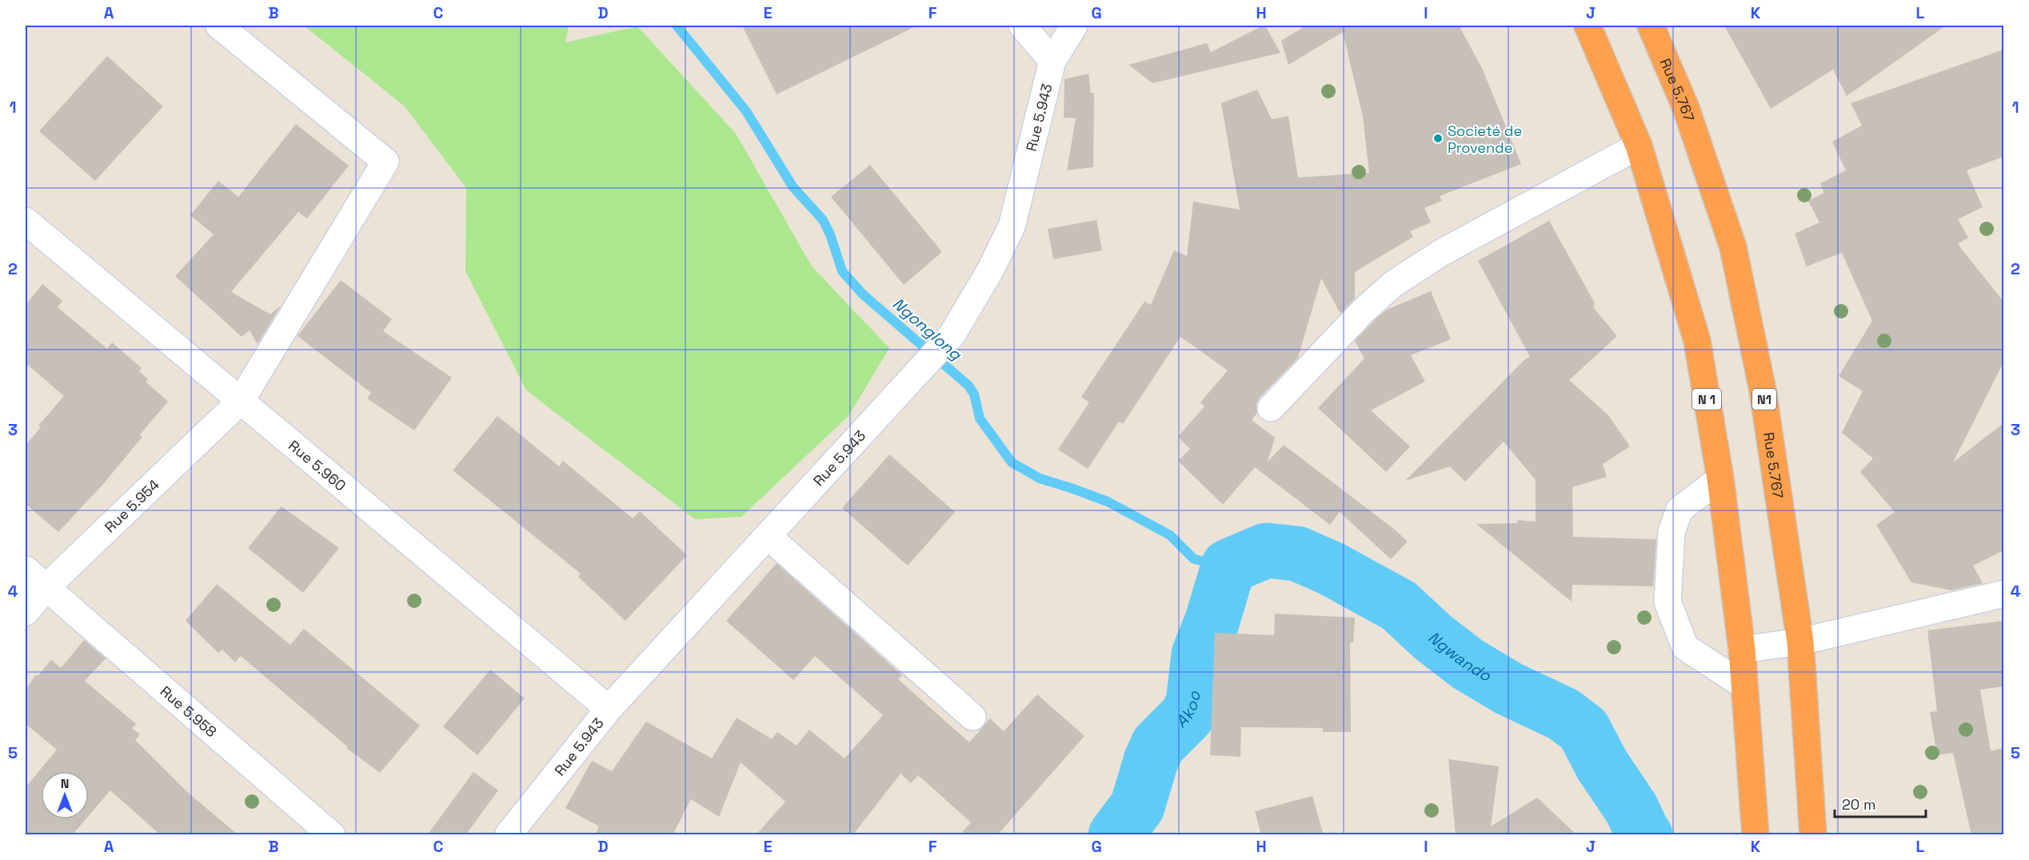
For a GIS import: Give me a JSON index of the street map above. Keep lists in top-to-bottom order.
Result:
{
  "streets": {
    "highway": ["Rue 5.767", "N 1", "N1"],
    "street": [
      "Rue 5.943",
      "Rue 5.960",
      "Rue 5.954",
      "Rue 5.958"
    ]
  },
  "crossings": [
    ["Rue 5.943", "Rue 5.960"],
    ["Rue 5.960", "Rue 5.954"],
    ["Rue 5.954", "Rue 5.958"]
  ],
  "water": ["Ngonglong", "Ngwando", "Akoo"],
  "places": ["Societé de Provende"],
  "scale_bar": "20 m",
  "north": "top",
  "grid": {
    "columns": [
      "A",
      "B",
      "C",
      "D",
      "E",
      "F",
      "G",
      "H",
      "I",
      "J",
      "K",
      "L"
    ],
    "rows": [
      "1",
      "2",
      "3",
      "4",
      "5"
    ]
  }
}
